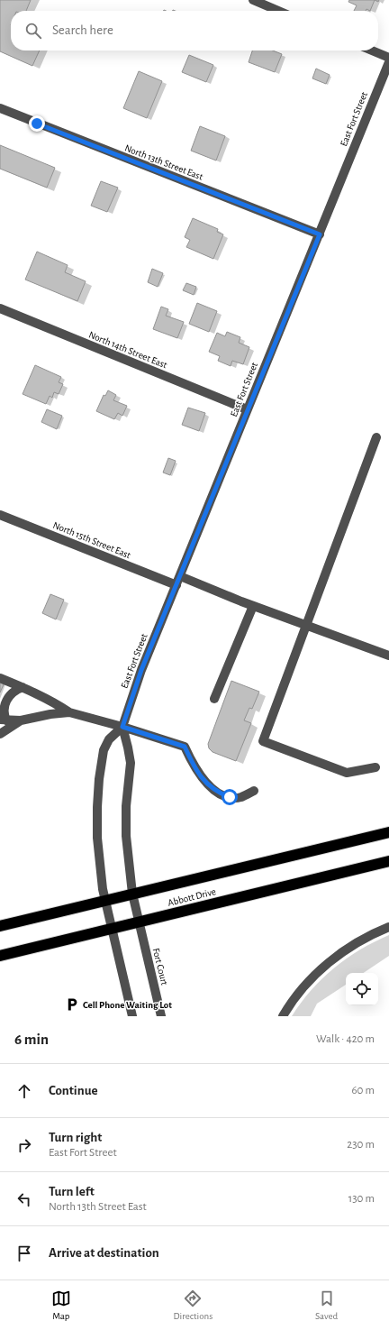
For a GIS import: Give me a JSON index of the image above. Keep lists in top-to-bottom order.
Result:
{
  "streets": {
    "highway": ["Abbott Drive"],
    "street": [
      "East Fort Street",
      "North 13th Street East",
      "North 14th Street East",
      "North 15th Street East",
      "Fort Court"
    ]
  },
  "crossings": [
    ["East Fort Street", "North 13th Street East"],
    ["East Fort Street", "North 14th Street East"],
    ["East Fort Street", "North 15th Street East"],
    ["East Fort Street", "Abbott Drive"],
    ["Abbott Drive", "Fort Court"]
  ],
  "places": {
    "parking": ["Cell Phone Waiting Lot"]
  },
  "page": {
    "search": "Search here",
    "heading": ["6 min", "Walk · 420 m"],
    "list": [
      ["Continue", "60 m"],
      ["Turn right", "East Fort Street", "230 m"],
      ["Turn left", "North 13th Street East", "130 m"],
      "Arrive at destination"
    ],
    "nav": ["Map", "Directions", "Saved"]
  }
}
